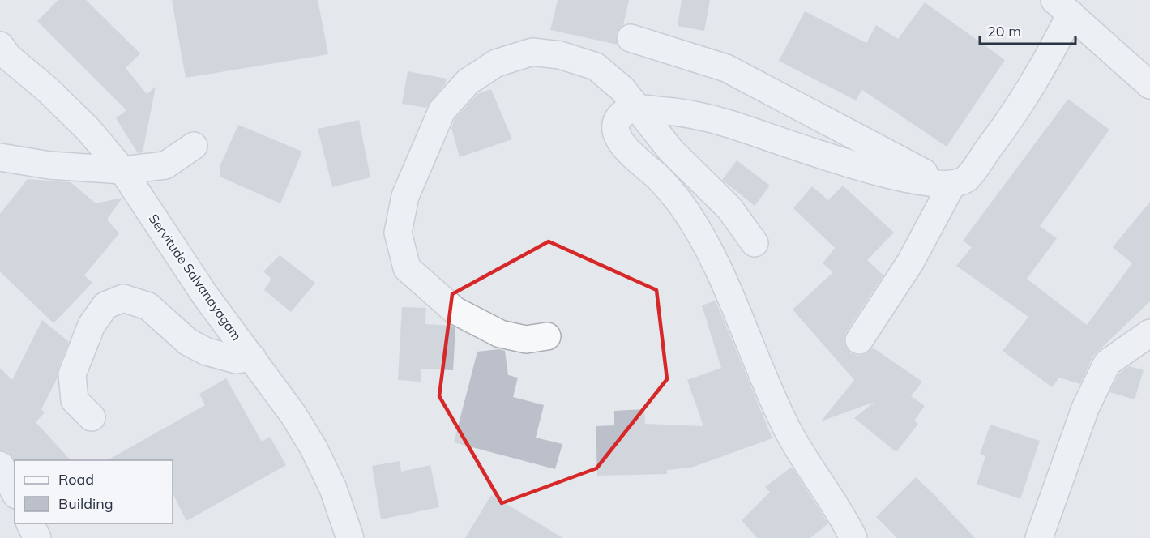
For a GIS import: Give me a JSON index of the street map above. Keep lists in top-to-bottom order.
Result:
{
  "streets": {
    "street": ["Servitude Salvanayagam"]
  },
  "legend": ["Road", "Building"],
  "scale_bar": "20 m"
}
